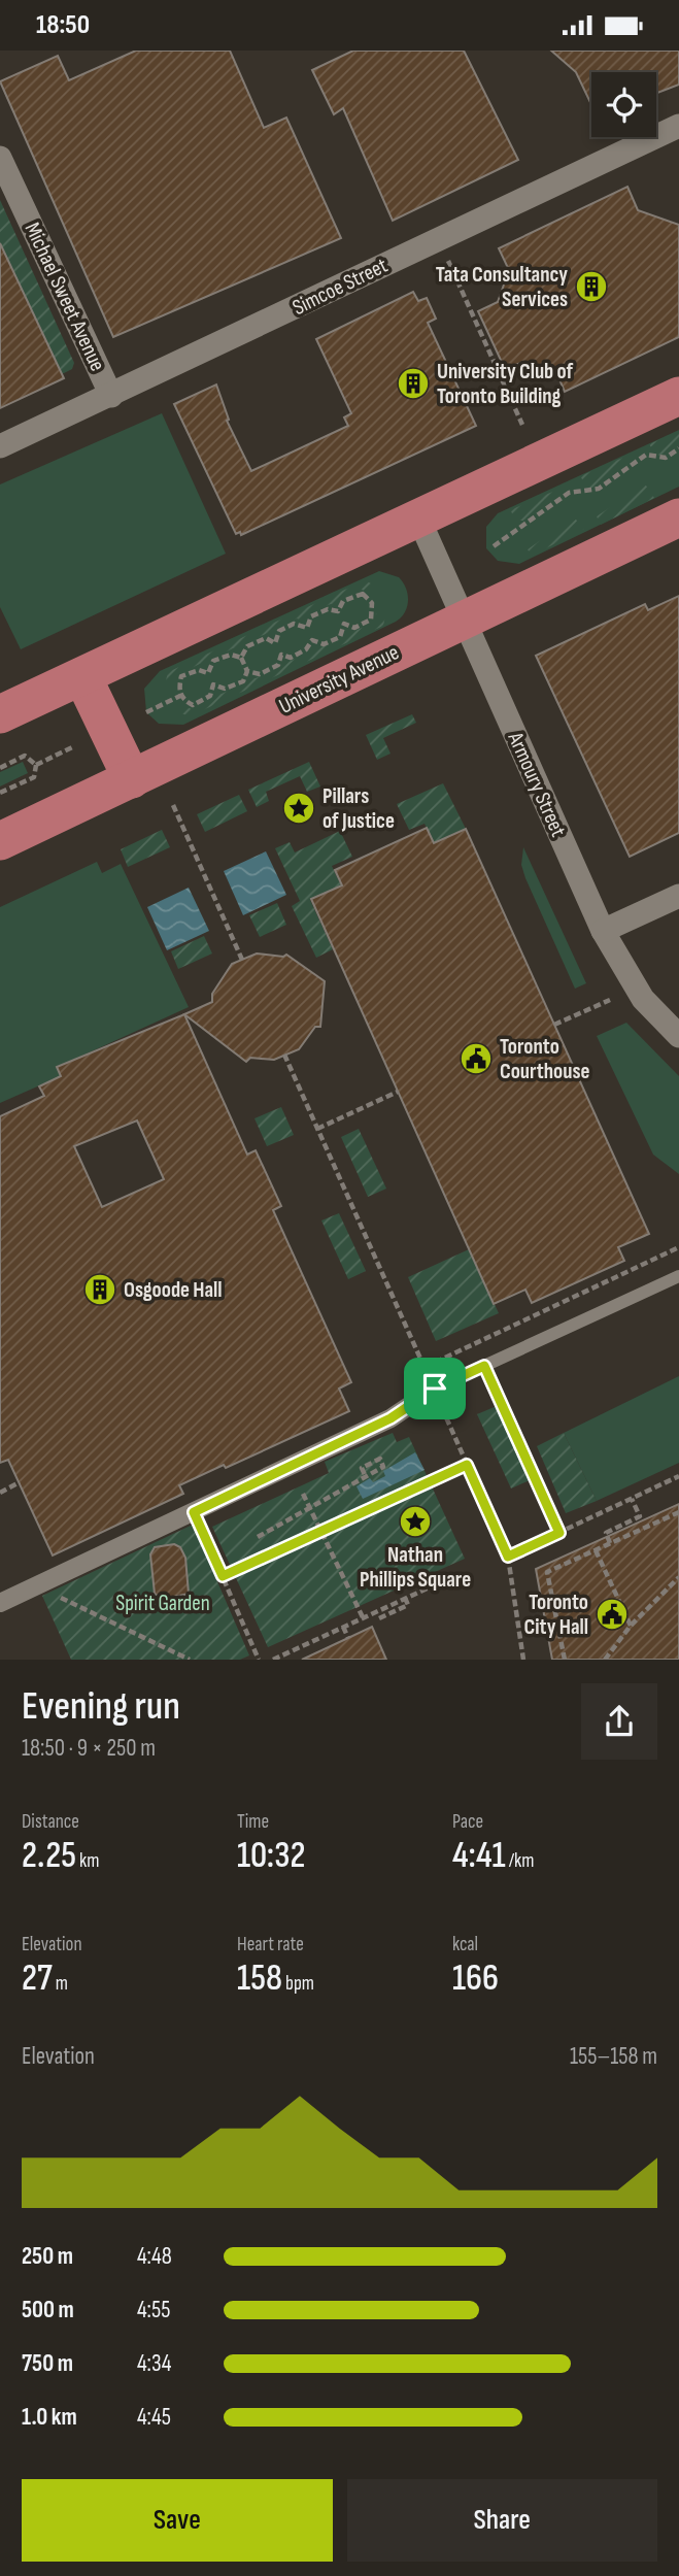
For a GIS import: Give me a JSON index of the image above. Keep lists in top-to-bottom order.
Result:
{
  "streets": {
    "main road": ["University Avenue"],
    "street": ["Simcoe Street", "Michael Sweet Avenue", "Armoury Street"]
  },
  "crossings": [
    ["Simcoe Street", "Michael Sweet Avenue"],
    ["University Avenue", "Armoury Street"]
  ],
  "parks": ["Spirit Garden"],
  "places": {
    "building": ["Tata Consultancy Services", "University Club of Toronto Building", "Osgoode Hall"],
    "place": ["Pillars of Justice", "Nathan Phillips Square"],
    "public building": ["Toronto Courthouse", "Toronto City Hall"]
  },
  "page": {
    "status": "18:50",
    "heading": ["Evening run", "18:50 · 9 × 250 m"],
    "stats": [
      ["Distance", "2.25 km"],
      ["Time", "10:32"],
      ["Pace", "4:41 /km"],
      ["Elevation", "27 m"],
      ["Heart rate", "158 bpm"],
      ["kcal", "166"]
    ],
    "chart": ["Elevation", "155–158 m"],
    "list": [
      {
        "name": "250 m",
        "note": "4:48"
      },
      {
        "name": "500 m",
        "note": "4:55"
      },
      {
        "name": "750 m",
        "note": "4:34"
      },
      {
        "name": "1.0 km",
        "note": "4:45"
      }
    ],
    "buttons": ["Save", "Share"]
  }
}
